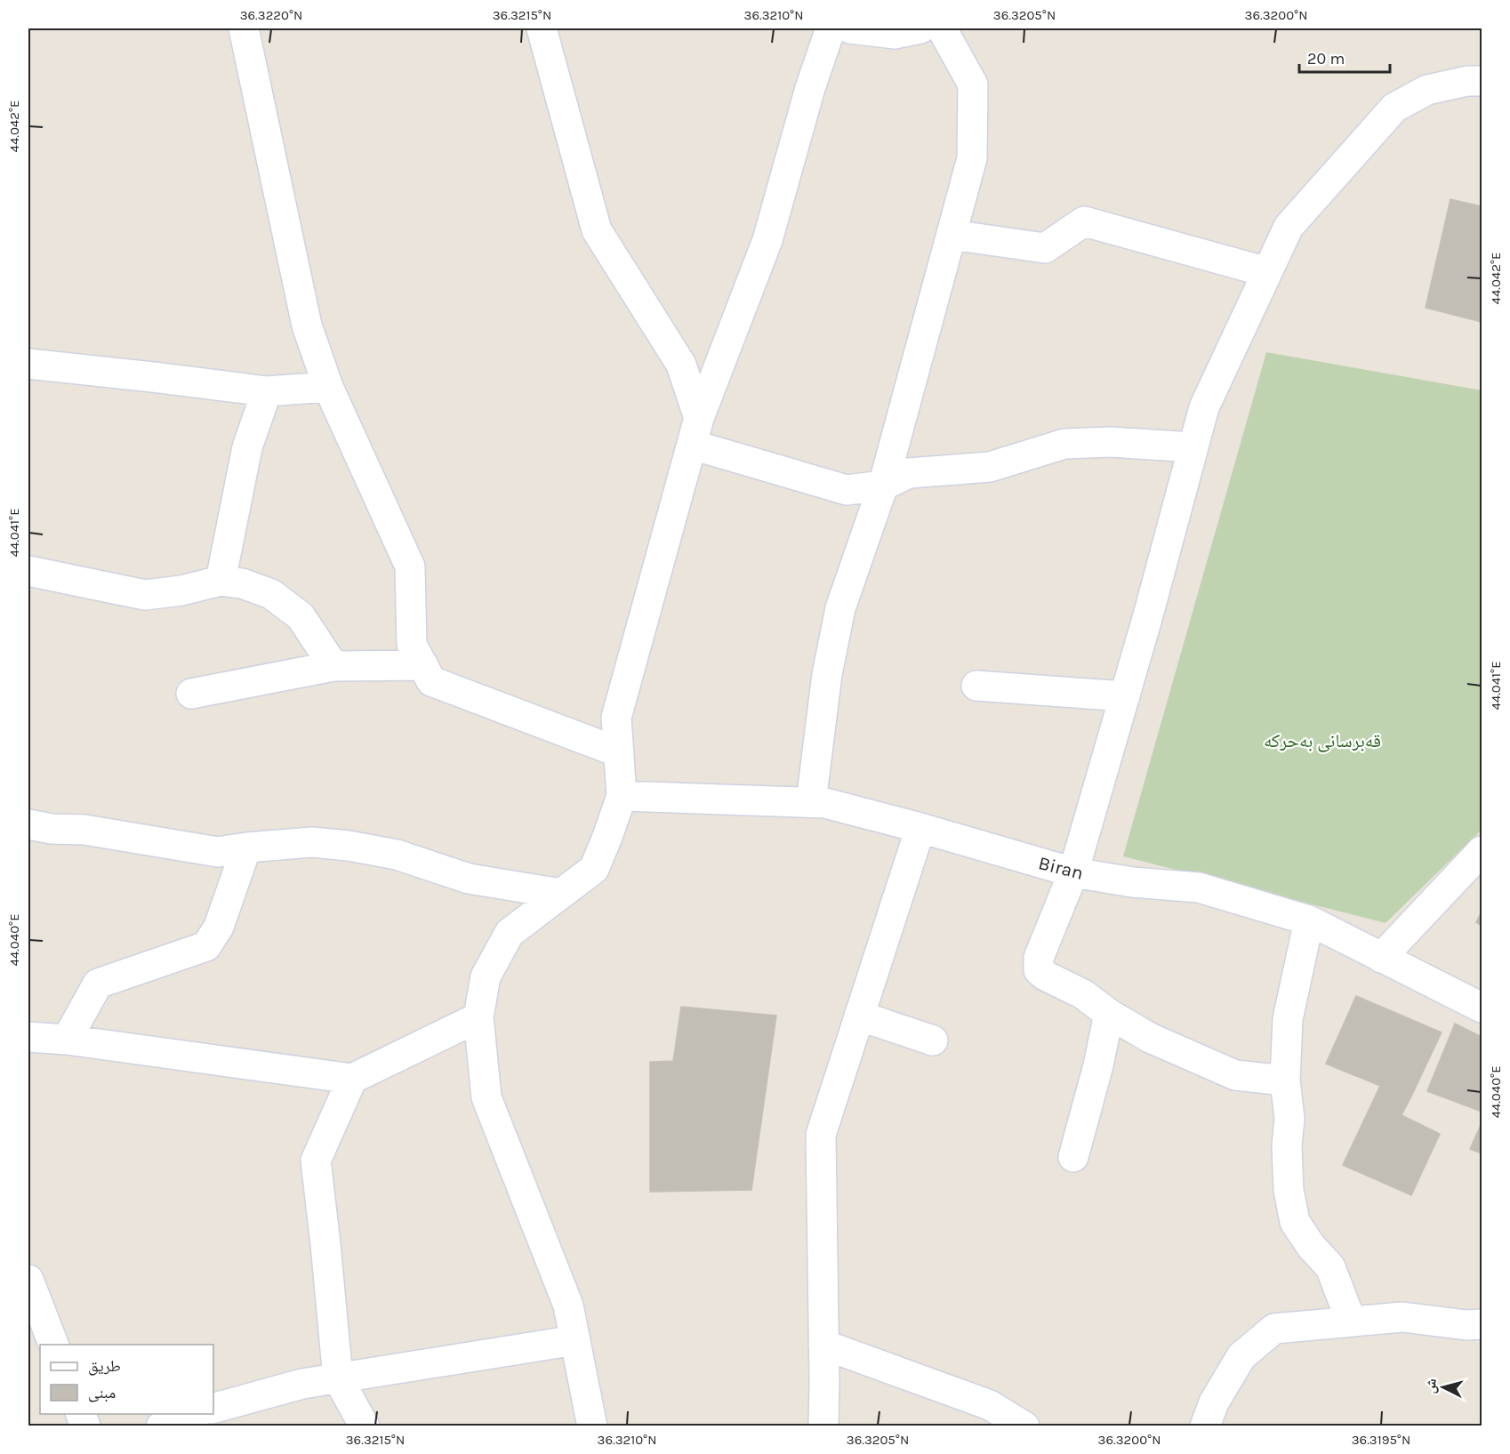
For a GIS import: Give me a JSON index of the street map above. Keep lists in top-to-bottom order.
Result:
{
  "streets": {
    "street": ["Biran"]
  },
  "parks": ["قەبرسانی بەحرکە"],
  "legend": ["طريق", "مبنى"],
  "scale_bar": "20 m",
  "north": "left",
  "coordinates": [
    "36.3220°N",
    "36.3215°N",
    "36.3210°N",
    "36.3205°N",
    "36.3200°N",
    "44.042°E",
    "44.041°E",
    "44.040°E",
    "36.3195°N"
  ]
}
